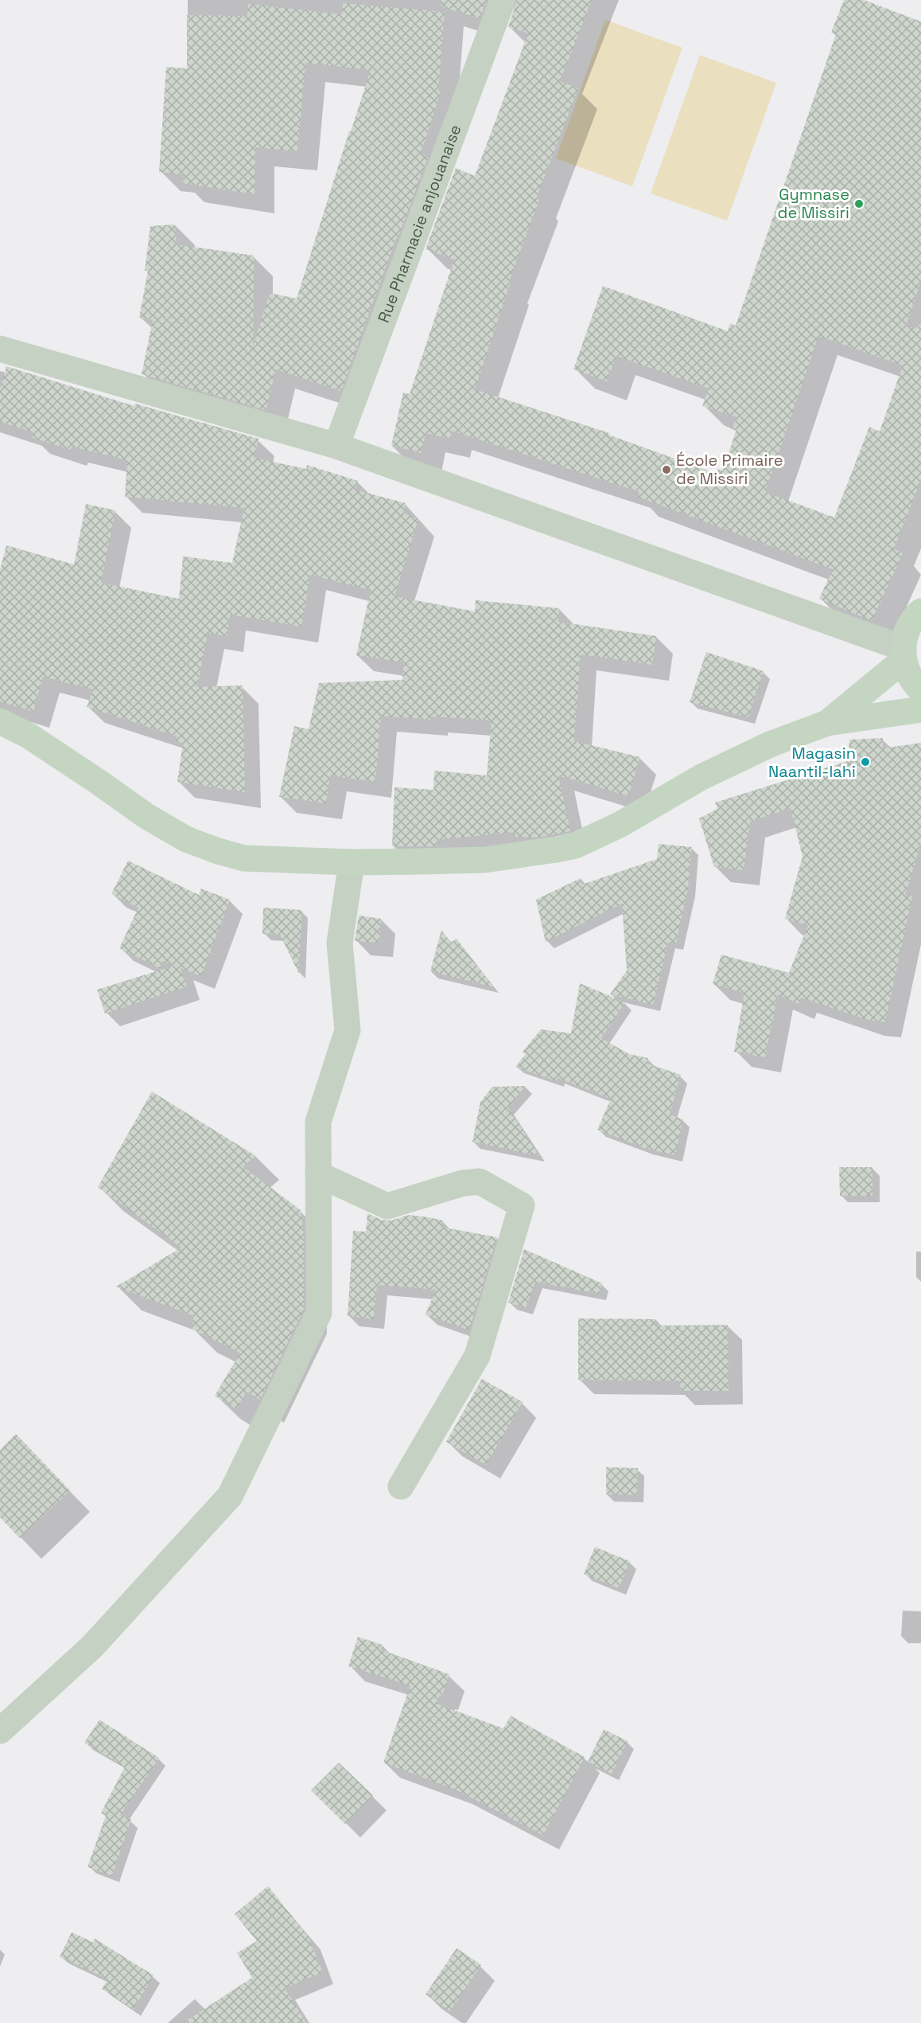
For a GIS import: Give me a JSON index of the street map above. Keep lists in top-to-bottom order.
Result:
{
  "streets": {
    "street": ["Rue Pharmacie anjouanaise"]
  },
  "places": ["Gymnase de Missiri", "École Primaire de Missiri", "Magasin Naantil-lahi"]
}
